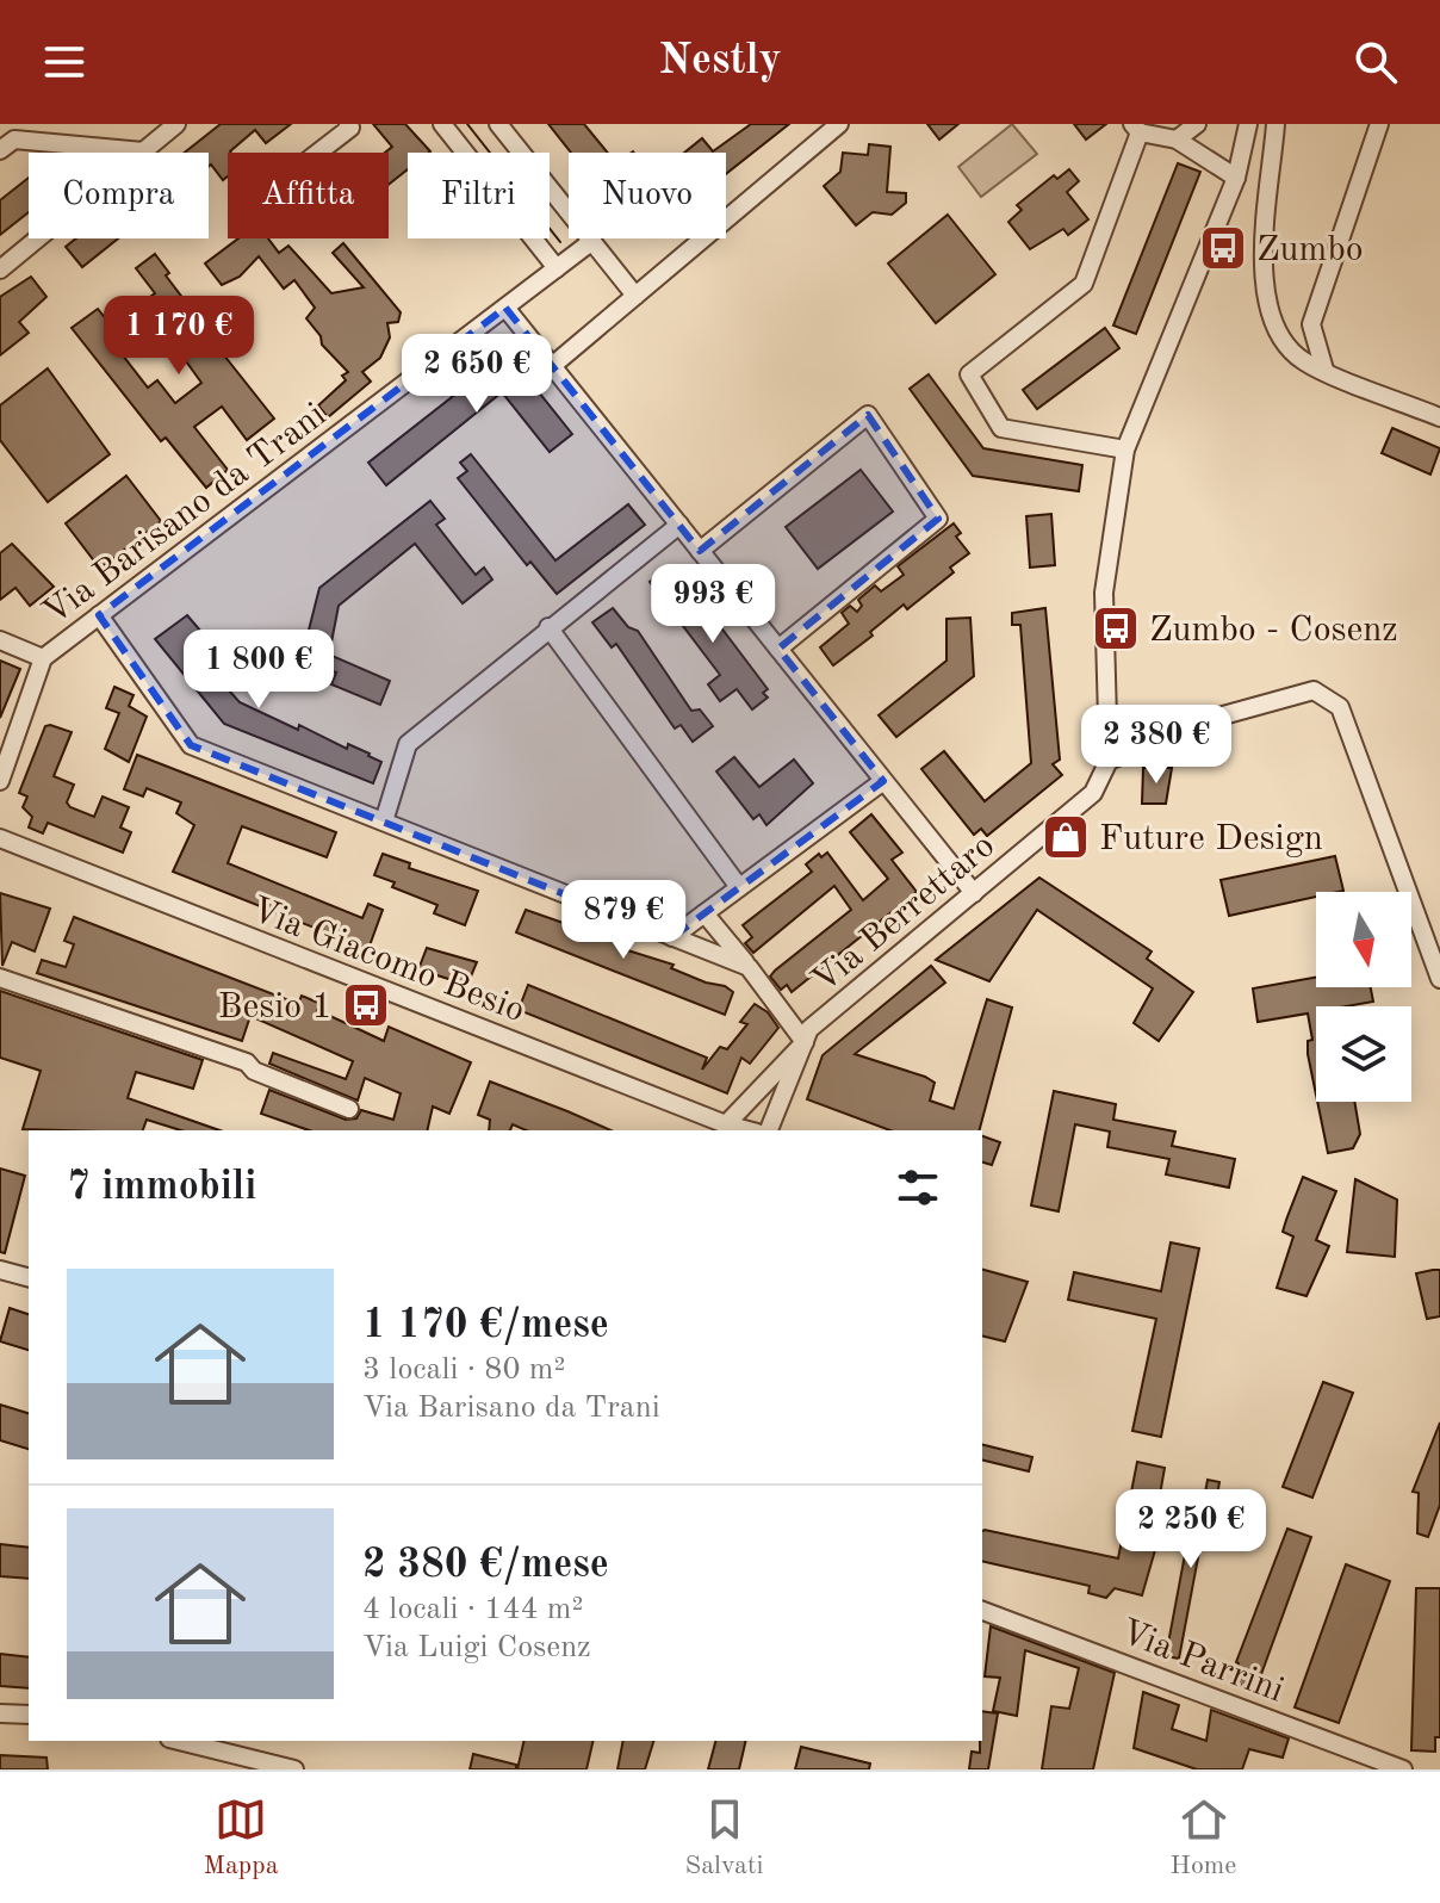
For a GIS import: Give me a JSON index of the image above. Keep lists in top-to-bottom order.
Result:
{
  "streets": {
    "street": [
      "Via Barisano da Trani",
      "Via Berrettaro",
      "Via Giacomo Besio",
      "Via Parrini"
    ]
  },
  "places": {
    "bus stop": ["Zumbo", "Zumbo - Cosenz", "Besio 1"],
    "shop": ["Future Design"]
  },
  "north": "bottom",
  "page": {
    "header": "Nestly",
    "chip": [
      "Compra",
      "Affitta",
      "Filtri",
      "Nuovo"
    ],
    "price": [
      "1 170 €",
      "2 650 €",
      "993 €",
      "1 800 €",
      "2 380 €",
      "879 €",
      "2 250 €"
    ],
    "heading": "7 immobili",
    "list": [
      {
        "name": "1 170 €/mese",
        "note": "3 locali · 80 m² · Via Barisano da Trani"
      },
      {
        "name": "2 380 €/mese",
        "note": "4 locali · 144 m² · Via Luigi Cosenz"
      }
    ],
    "tabs": ["Mappa", "Salvati", "Home"]
  }
}
